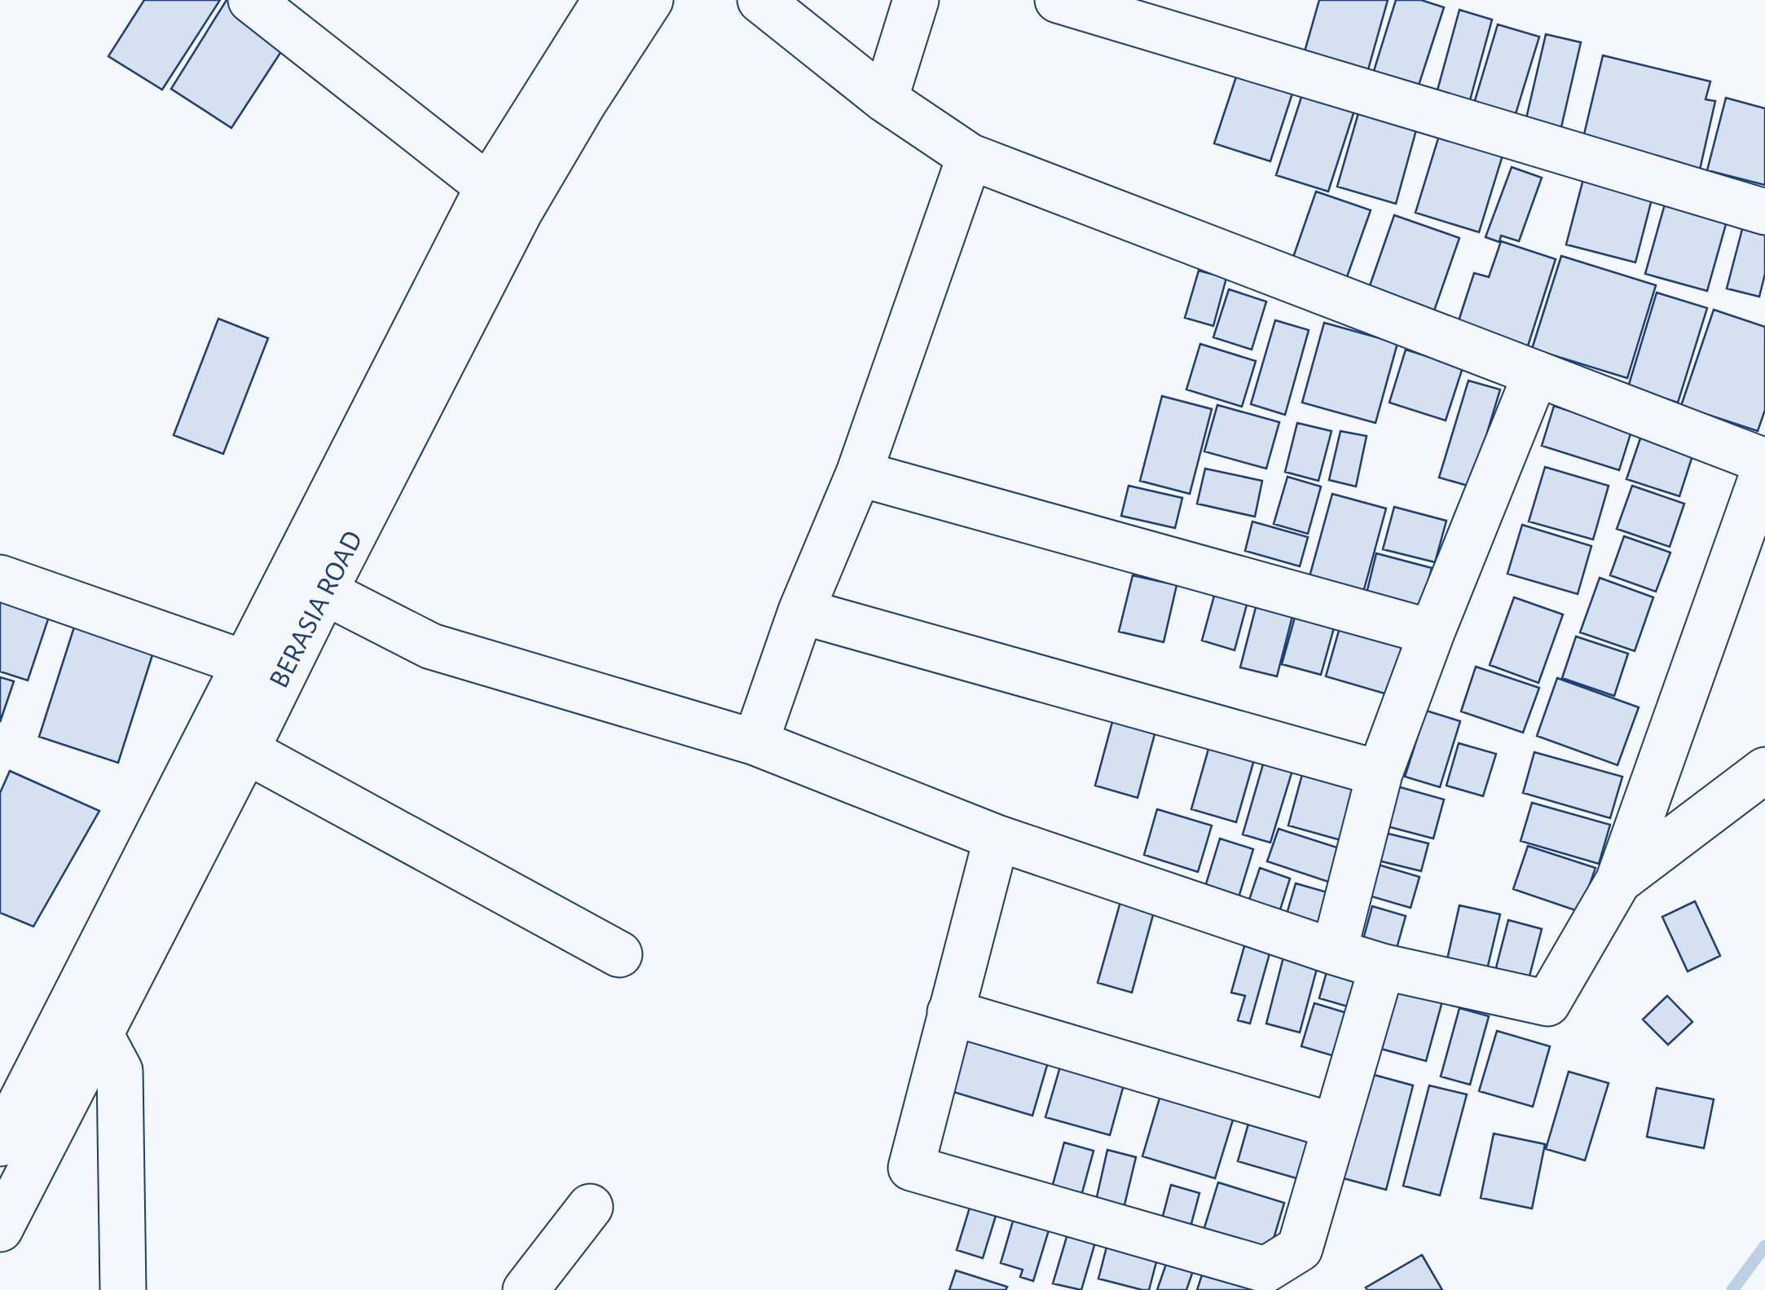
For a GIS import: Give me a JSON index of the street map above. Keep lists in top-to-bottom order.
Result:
{
  "streets": {
    "street": ["BERASIA ROAD"]
  }
}
